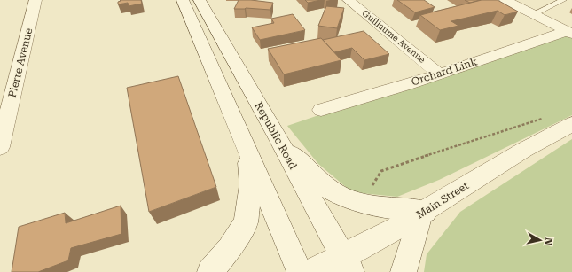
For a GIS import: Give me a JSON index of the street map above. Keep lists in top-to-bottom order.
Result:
{
  "streets": {
    "street": [
      "Guillaume Avenue",
      "Pierre Avenue",
      "Orchard Link",
      "Republic Road",
      "Main Street"
    ]
  },
  "crossings": [
    ["Guillaume Avenue", "Orchard Link"],
    ["Republic Road", "Main Street"]
  ],
  "north": "right"
}
